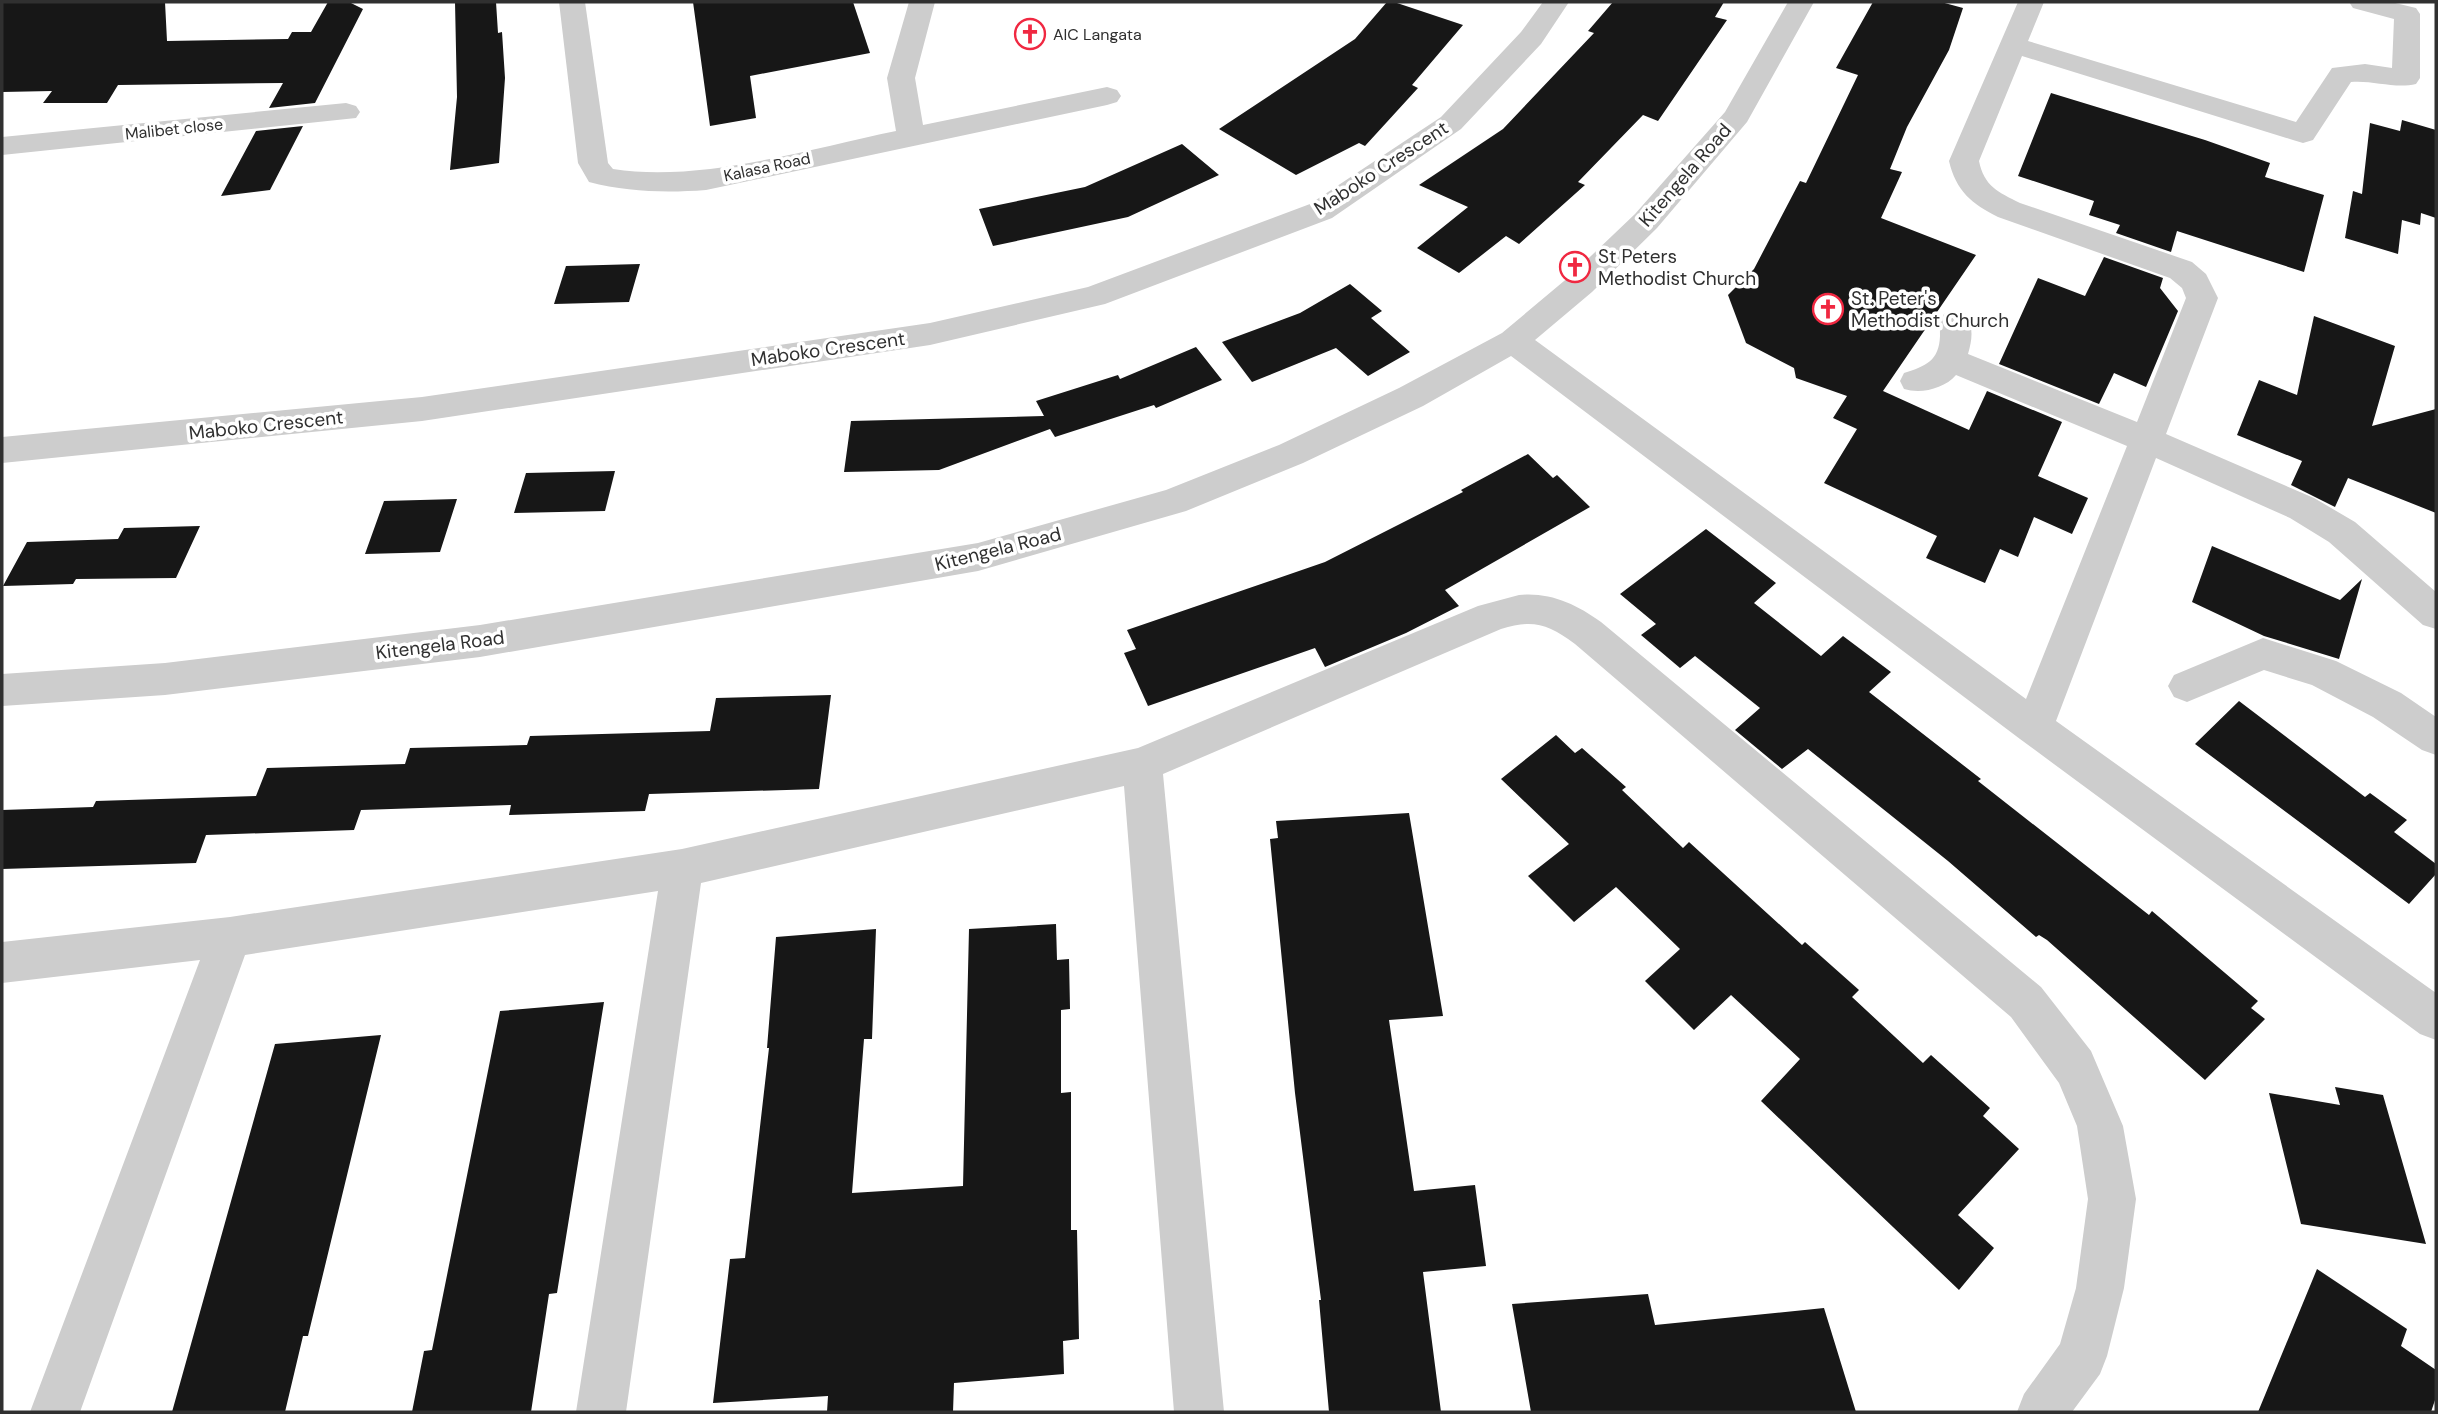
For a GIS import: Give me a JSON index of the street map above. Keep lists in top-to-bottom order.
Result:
{
  "streets": {
    "street": [
      "Malibet close",
      "Kalasa Road",
      "Maboko Crescent",
      "Kitengela Road"
    ]
  },
  "places": {
    "church": ["AIC Langata", "St Peters Methodist Church", "St. Peter's Methodist Church"]
  }
}
